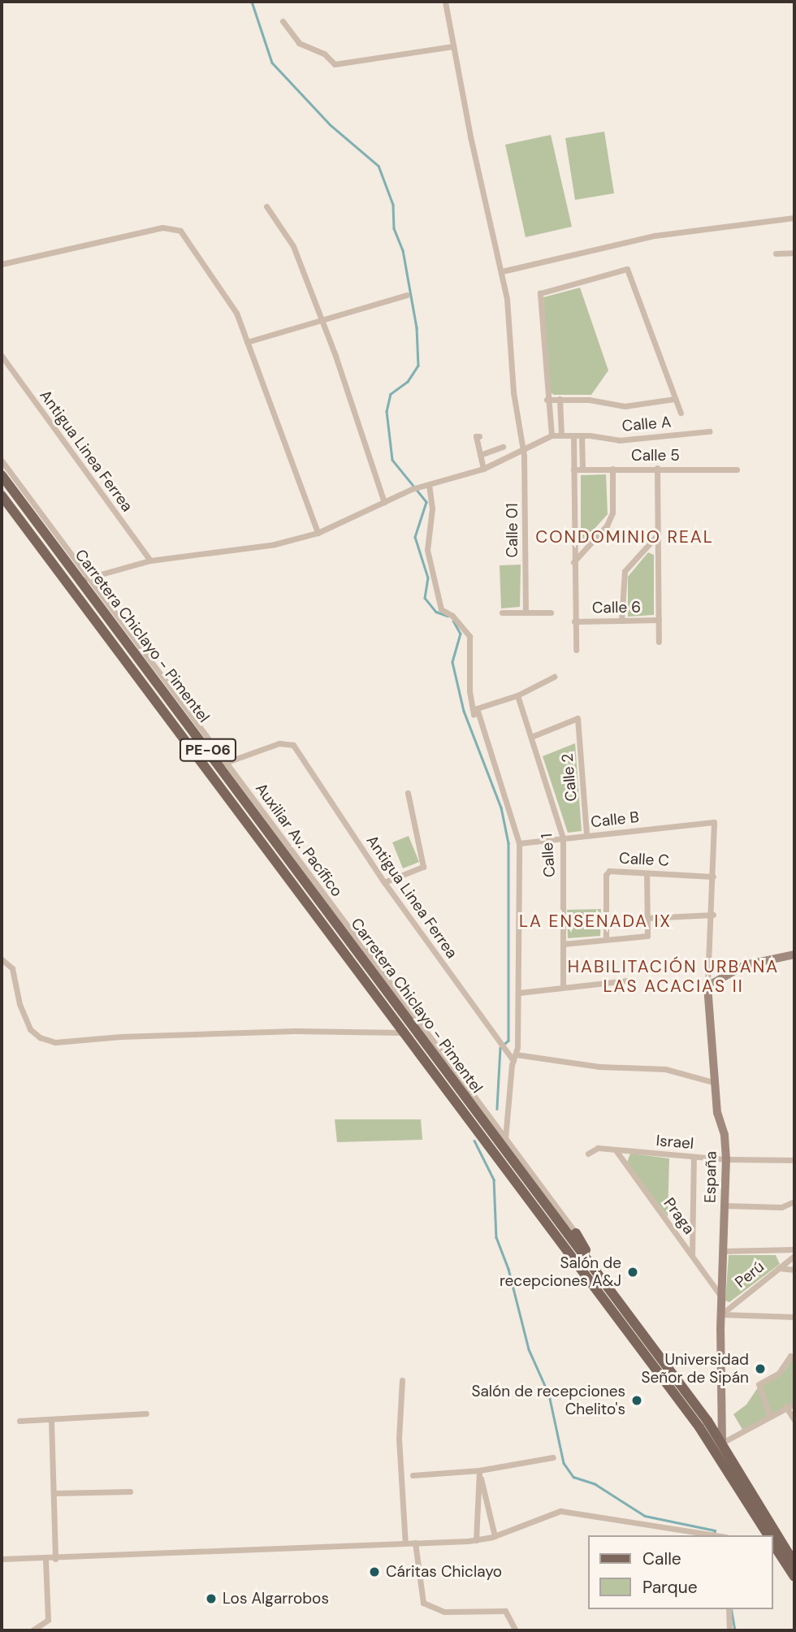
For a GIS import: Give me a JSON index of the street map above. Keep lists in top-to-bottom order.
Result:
{
  "streets": {
    "main road": ["Carretera Chiclayo - Pimentel", "PE-06"],
    "street": [
      "Calle A",
      "Antigua Linea Ferrea",
      "Calle 5",
      "Calle 01",
      "Calle 6",
      "Calle 2",
      "Calle B",
      "Auxiliar Av. Pacífico",
      "Calle 1",
      "Calle C",
      "Israel",
      "España",
      "Praga",
      "Perú"
    ]
  },
  "crossings": [
    ["Antigua Linea Ferrea", "Carretera Chiclayo - Pimentel"],
    ["Antigua Linea Ferrea", "Auxiliar Av. Pacífico"],
    ["Carretera Chiclayo - Pimentel", "Auxiliar Av. Pacífico"],
    ["Carretera Chiclayo - Pimentel", "España"],
    ["Calle 2", "Calle B"],
    ["Calle 2", "Calle 1"],
    ["Calle B", "Calle 1"],
    ["Calle B", "España"],
    ["Calle C", "España"],
    ["Israel", "España"],
    ["Israel", "Praga"],
    ["España", "Praga"],
    ["España", "Perú"]
  ],
  "districts": ["CONDOMINIO REAL", "LA ENSENADA IX", "HABILITACIÓN URBANA LAS ACACIAS II"],
  "places": [
    "Salón de recepciones A&J",
    "Universidad Señor de Sipán",
    "Salón de recepciones Chelito's",
    "Cáritas Chiclayo",
    "Los Algarrobos"
  ],
  "legend": ["Calle", "Parque"]
}
